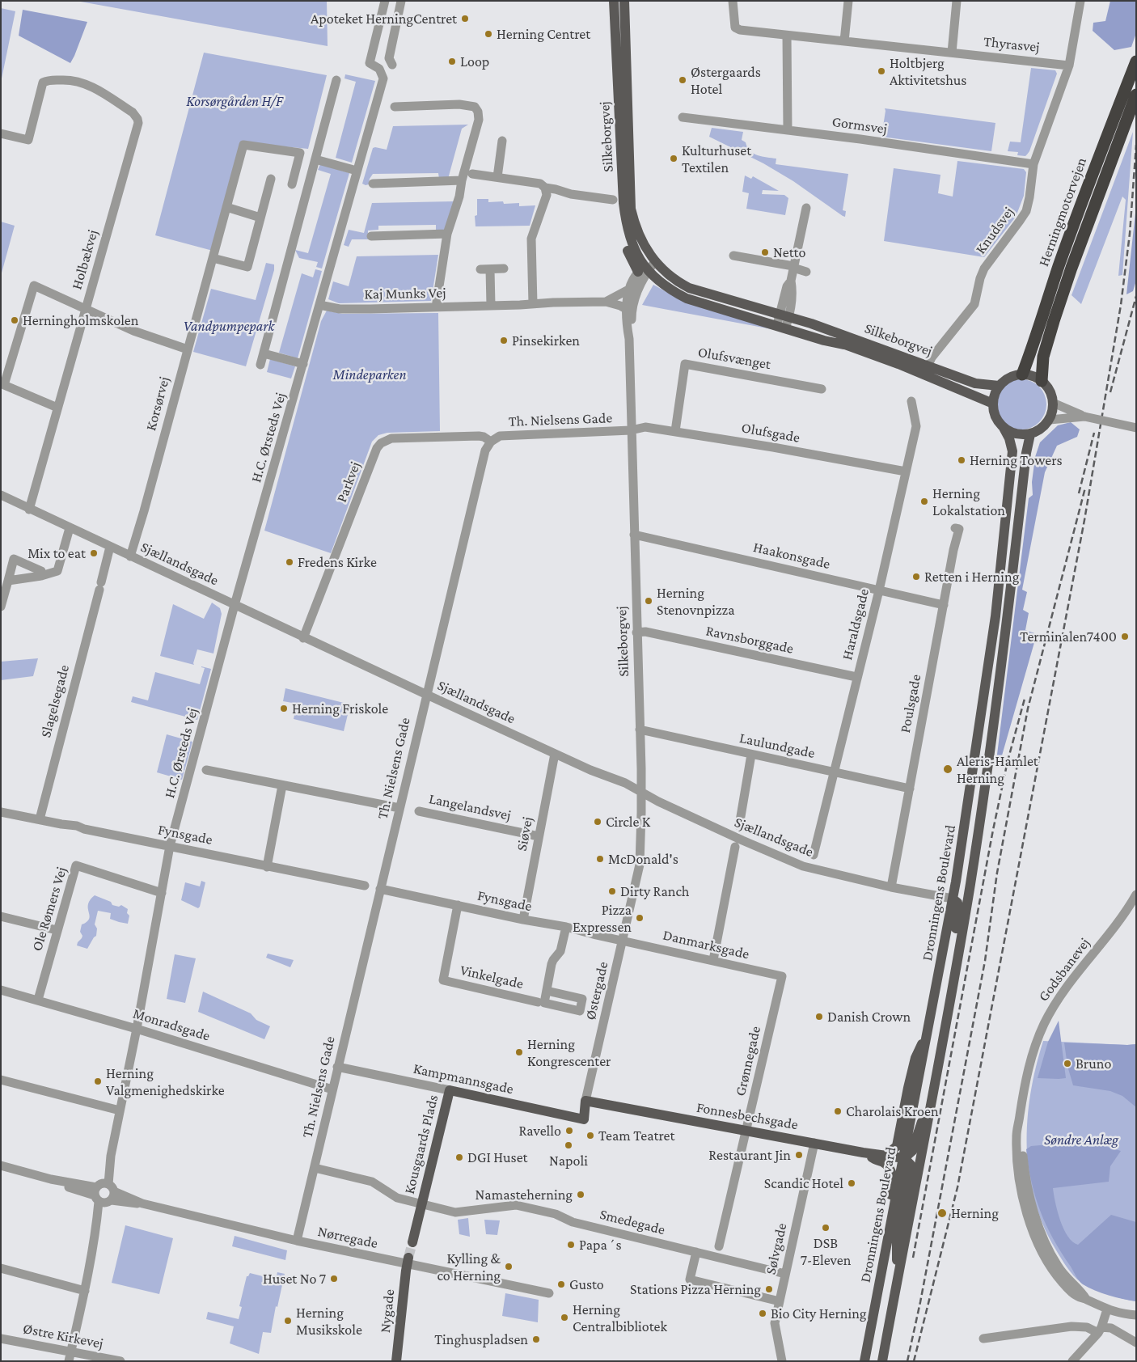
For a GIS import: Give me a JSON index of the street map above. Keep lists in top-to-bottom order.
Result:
{
  "streets": {
    "highway": ["Herningmotorvejen"],
    "main road": [
      "Silkeborgvej",
      "Dronningens Boulevard",
      "Østergade",
      "Kampmannsgade",
      "Fonnesbechsgade",
      "Kousgaards Plads",
      "Nygade"
    ],
    "street": [
      "Thyrasvej",
      "Gormsvej",
      "Knudsvej",
      "Holbækvej",
      "Kaj Munks Vej",
      "Olufsvænget",
      "Korsørvej",
      "Th. Nielsens Gade",
      "Olufsgade",
      "H.C. Ørsteds Vej",
      "Parkvej",
      "Haakonsgade",
      "Sjællandsgade",
      "Haraldsgade",
      "Ravnsborggade",
      "Slagelsegade",
      "Poulsgade",
      "Laulundgade",
      "Langelandsvej",
      "Siøvej",
      "Fynsgade",
      "Ole Rømers Vej",
      "Danmarksgade",
      "Godsbanevej",
      "Vinkelgade",
      "Monradsgade",
      "Grønnegade",
      "Smedegade",
      "Nørregade",
      "Sølvgade",
      "Østre Kirkevej"
    ]
  },
  "crossings": [
    ["Thyrasvej", "Knudsvej"],
    ["Gormsvej", "Knudsvej"],
    ["Silkeborgvej", "Herningmotorvejen"],
    ["Silkeborgvej", "Knudsvej"],
    ["Silkeborgvej", "Kaj Munks Vej"],
    ["Silkeborgvej", "Th. Nielsens Gade"],
    ["Silkeborgvej", "Olufsgade"],
    ["Silkeborgvej", "Haakonsgade"],
    ["Silkeborgvej", "Sjællandsgade"],
    ["Silkeborgvej", "Ravnsborggade"],
    ["Silkeborgvej", "Laulundgade"],
    ["Silkeborgvej", "Fynsgade"],
    ["Silkeborgvej", "Dronningens Boulevard"],
    ["Silkeborgvej", "Danmarksgade"],
    ["Silkeborgvej", "Østergade"],
    ["Herningmotorvejen", "Dronningens Boulevard"],
    ["Holbækvej", "Sjællandsgade"],
    ["Kaj Munks Vej", "H.C. Ørsteds Vej"],
    ["Olufsvænget", "Olufsgade"],
    ["Korsørvej", "Sjællandsgade"],
    ["Th. Nielsens Gade", "Olufsgade"],
    ["Th. Nielsens Gade", "Parkvej"],
    ["Th. Nielsens Gade", "Sjællandsgade"],
    ["Th. Nielsens Gade", "Fynsgade"],
    ["Th. Nielsens Gade", "Monradsgade"],
    ["Th. Nielsens Gade", "Kampmannsgade"],
    ["Th. Nielsens Gade", "Kousgaards Plads"],
    ["Th. Nielsens Gade", "Nørregade"],
    ["Olufsgade", "Haraldsgade"],
    ["H.C. Ørsteds Vej", "Sjællandsgade"],
    ["H.C. Ørsteds Vej", "Fynsgade"],
    ["H.C. Ørsteds Vej", "Ole Rømers Vej"],
    ["H.C. Ørsteds Vej", "Monradsgade"],
    ["H.C. Ørsteds Vej", "Nørregade"],
    ["H.C. Ørsteds Vej", "Østre Kirkevej"],
    ["Parkvej", "Sjællandsgade"],
    ["Haakonsgade", "Haraldsgade"],
    ["Haakonsgade", "Poulsgade"],
    ["Sjællandsgade", "Slagelsegade"],
    ["Sjællandsgade", "Poulsgade"],
    ["Sjællandsgade", "Siøvej"],
    ["Sjællandsgade", "Dronningens Boulevard"],
    ["Haraldsgade", "Ravnsborggade"],
    ["Haraldsgade", "Laulundgade"],
    ["Slagelsegade", "Fynsgade"],
    ["Poulsgade", "Laulundgade"],
    ["Langelandsvej", "Siøvej"],
    ["Siøvej", "Fynsgade"],
    ["Fynsgade", "Danmarksgade"],
    ["Fynsgade", "Vinkelgade"],
    ["Fynsgade", "Østergade"],
    ["Dronningens Boulevard", "Fonnesbechsgade"],
    ["Ole Rømers Vej", "Monradsgade"],
    ["Danmarksgade", "Østergade"],
    ["Danmarksgade", "Grønnegade"],
    ["Østergade", "Kampmannsgade"],
    ["Østergade", "Fonnesbechsgade"],
    ["Grønnegade", "Fonnesbechsgade"],
    ["Kampmannsgade", "Kousgaards Plads"],
    ["Fonnesbechsgade", "Sølvgade"],
    ["Kousgaards Plads", "Smedegade"],
    ["Smedegade", "Sølvgade"],
    ["Nørregade", "Nygade"]
  ],
  "parks": [
    "Korsørgården H/F",
    "Vandpumpepark",
    "Mindeparken",
    "Søndre Anlæg"
  ],
  "places": [
    "Apoteket HerningCentret",
    "Herning Centret",
    "Loop",
    "Holtbjerg Aktivitetshus",
    "Østergaards Hotel",
    "Kulturhuset Textilen",
    "Netto",
    "Herningholmskolen",
    "Pinsekirken",
    "Herning Towers",
    "Herning Lokalstation",
    "Mix to eat",
    "Fredens Kirke",
    "Retten i Herning",
    "Herning Stenovnpizza",
    "Terminalen7400",
    "Herning Friskole",
    "Aleris-Hamlet Herning",
    "Circle K",
    "McDonald's",
    "Dirty Ranch",
    "Pizza Expressen",
    "Danish Crown",
    "Herning Kongrescenter",
    "Bruno",
    "Herning Valgmenighedskirke",
    "Charolais Kroen",
    "Ravello",
    "Team Teatret",
    "Napoli",
    "Restaurant Jin",
    "DGI Huset",
    "Scandic Hotel",
    "Namasteherning",
    "Herning",
    "DSB 7-Eleven",
    "Papa´s",
    "Kylling & co Herning",
    "Huset No 7",
    "Gusto",
    "Stations Pizza Herning",
    "Bio City Herning",
    "Herning Centralbibliotek",
    "Herning Musikskole",
    "Tinghuspladsen"
  ]
}
